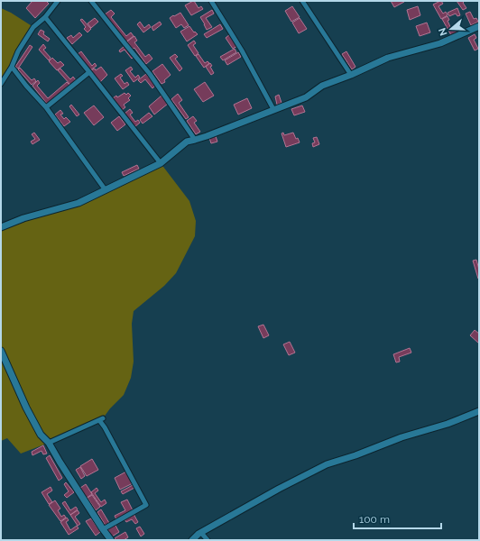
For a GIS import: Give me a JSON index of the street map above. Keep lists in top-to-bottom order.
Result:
{
  "scale_bar": "100 m",
  "north": "left"
}
